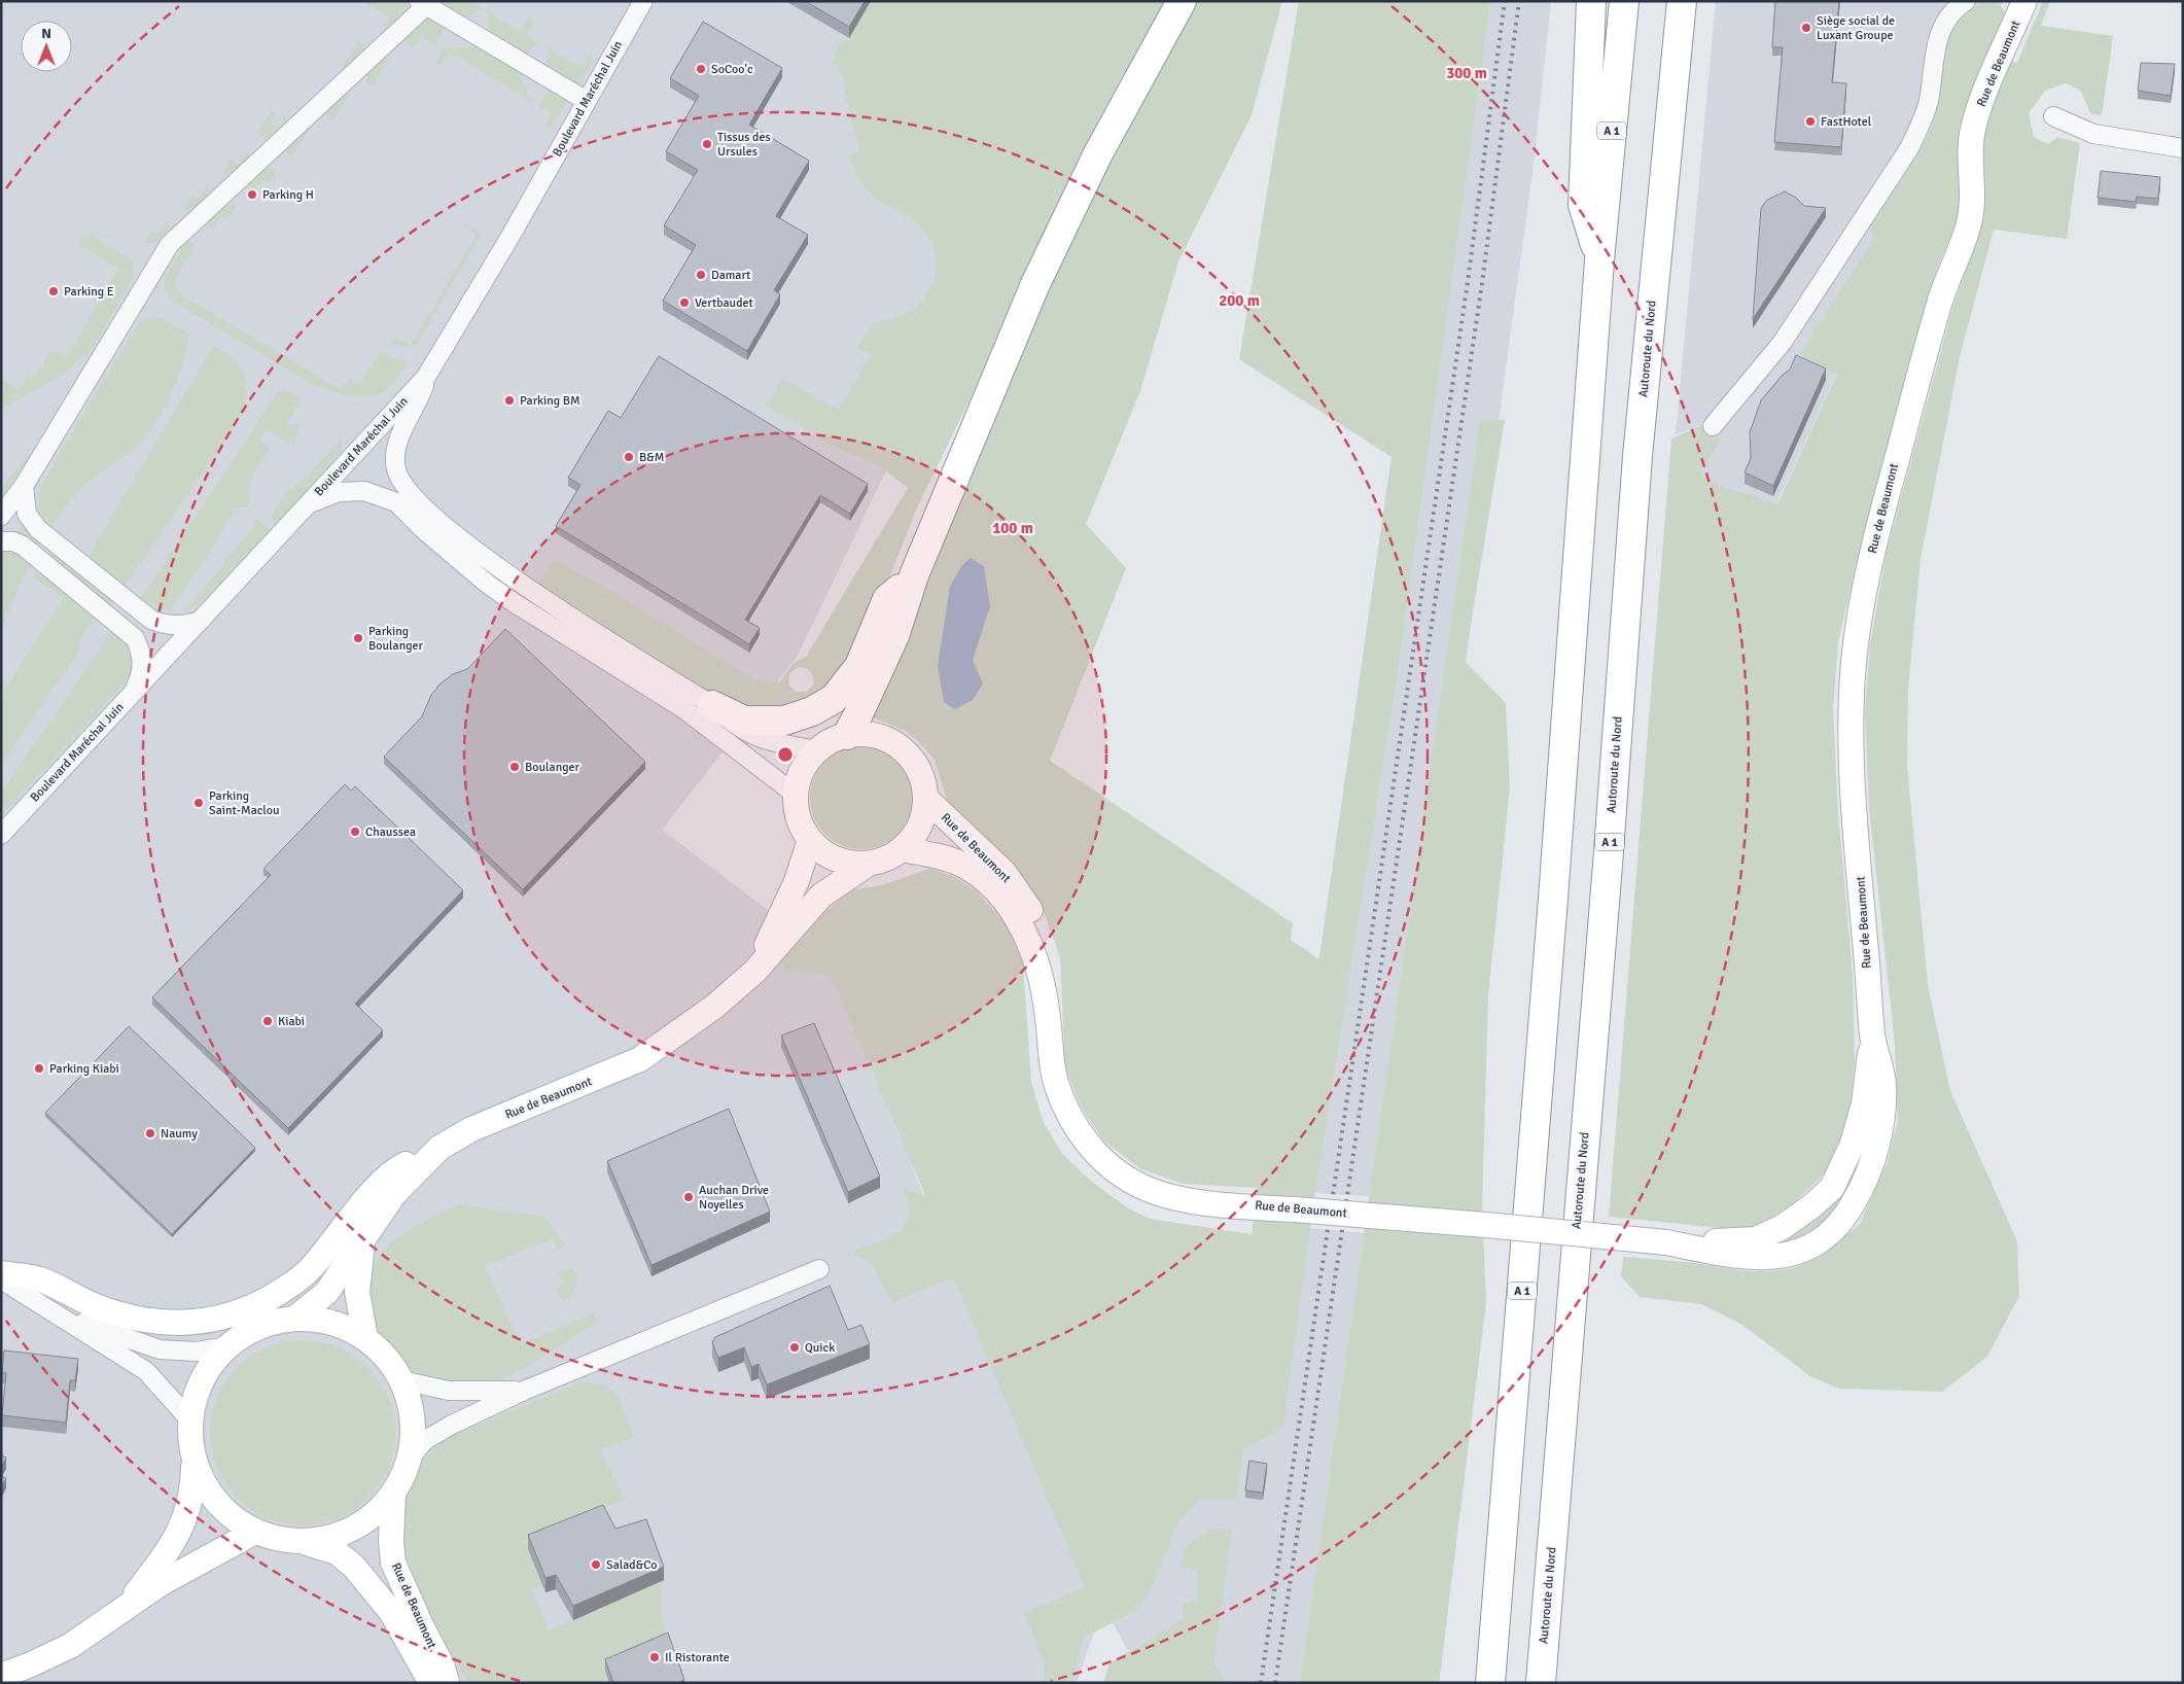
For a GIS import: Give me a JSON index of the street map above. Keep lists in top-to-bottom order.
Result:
{
  "streets": {
    "highway": ["A 1", "Autoroute du Nord"],
    "street": ["Rue de Beaumont", "Boulevard Maréchal Juin"]
  },
  "places": [
    "Siège social de Luxant Groupe",
    "SoCoo'c",
    "FastHotel",
    "Tissus des Ursules",
    "Parking H",
    "Damart",
    "Parking E",
    "Vertbaudet",
    "Parking BM",
    "B&M",
    "Parking Boulanger",
    "Boulanger",
    "Parking Saint-Maclou",
    "Chaussea",
    "Kiabi",
    "Parking Kiabi",
    "Naumy",
    "Auchan Drive Noyelles",
    "Quick",
    "Salad&Co",
    "Il Ristorante"
  ],
  "north": "top",
  "rings": ["300 m", "200 m", "100 m"]
}
